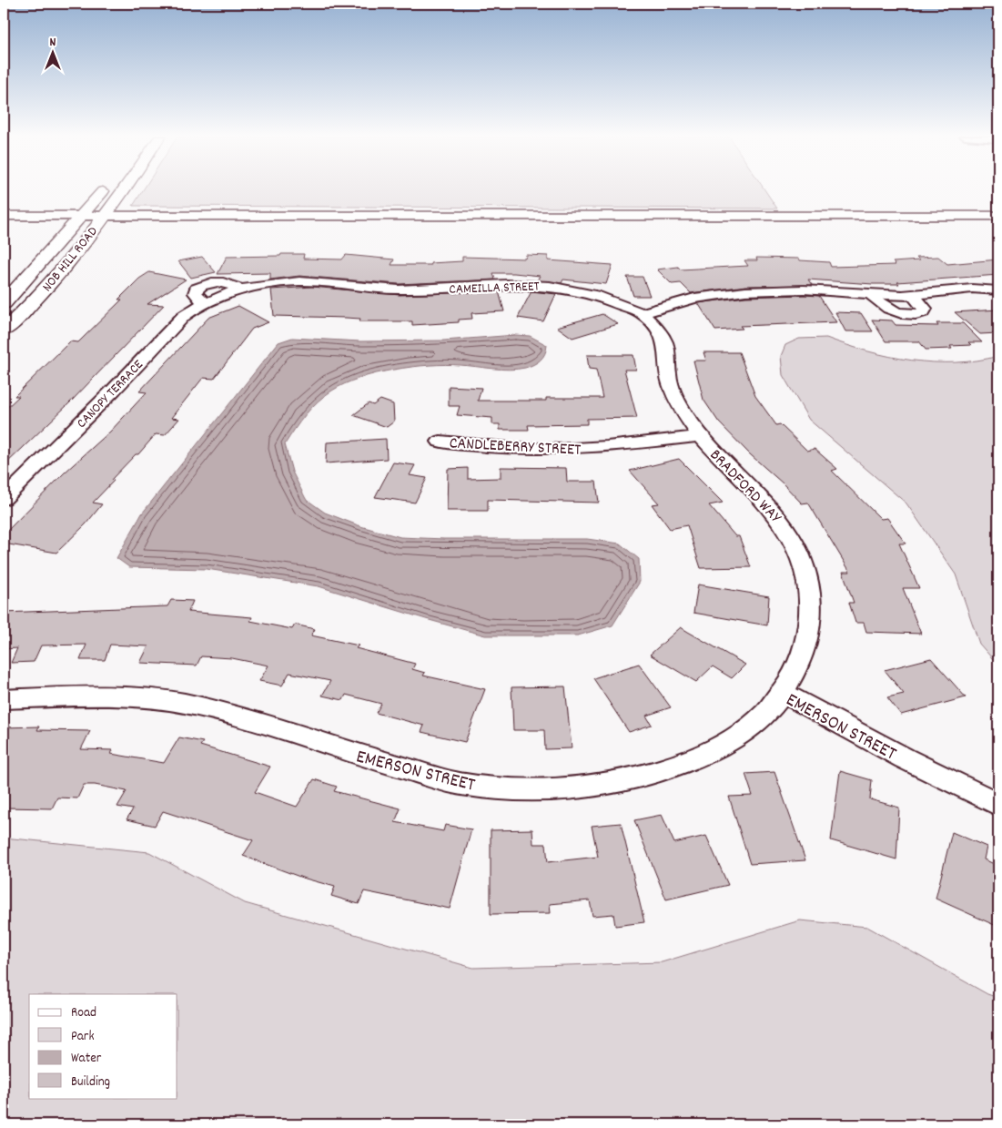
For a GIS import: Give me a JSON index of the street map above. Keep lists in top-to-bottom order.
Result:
{
  "streets": {
    "main road": ["NOB HILL ROAD"],
    "street": [
      "CAMEILLA STREET",
      "CANOPY TERRACE",
      "CANDLEBERRY STREET",
      "BRADFORD WAY",
      "EMERSON STREET"
    ]
  },
  "crossings": [
    ["CAMEILLA STREET", "CANOPY TERRACE"],
    ["CAMEILLA STREET", "BRADFORD WAY"],
    ["CANDLEBERRY STREET", "BRADFORD WAY"],
    ["BRADFORD WAY", "EMERSON STREET"]
  ],
  "legend": [
    "Road",
    "Park",
    "Water",
    "Building"
  ],
  "north": "top"
}
